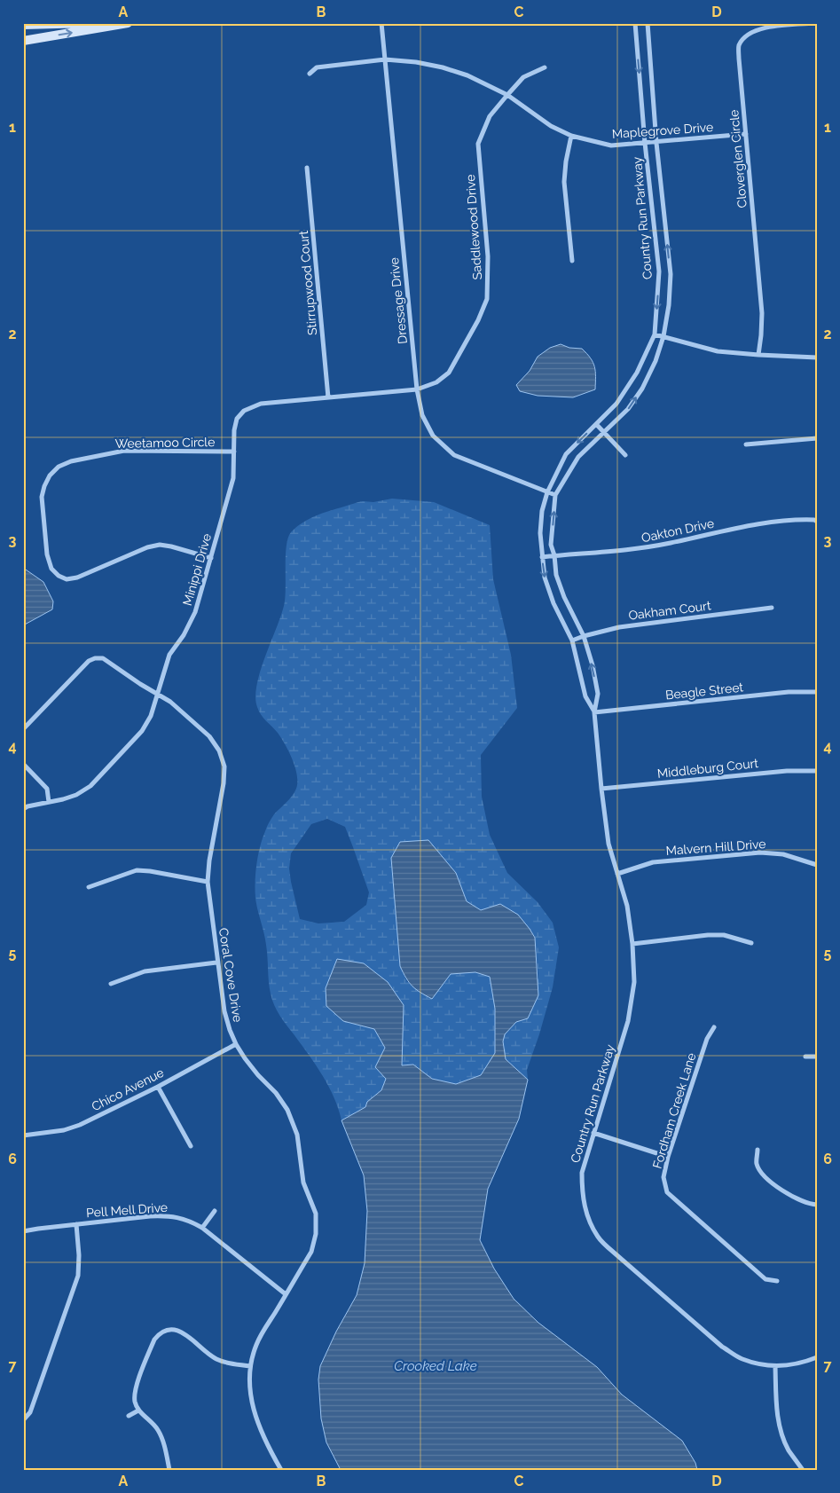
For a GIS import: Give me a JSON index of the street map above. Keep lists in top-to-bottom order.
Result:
{
  "streets": {
    "street": [
      "Maplegrove Drive",
      "Cloverglen Circle",
      "Country Run Parkway",
      "Saddlewood Drive",
      "Stirrupwood Court",
      "Dressage Drive",
      "Weetamoo Circle",
      "Oakton Drive",
      "Minippi Drive",
      "Oakham Court",
      "Beagle Street",
      "Middleburg Court",
      "Malvern Hill Drive",
      "Coral Cove Drive",
      "Chico Avenue",
      "Fordham Creek Lane",
      "Pell Mell Drive"
    ]
  },
  "crossings": [
    ["Maplegrove Drive", "Cloverglen Circle"],
    ["Maplegrove Drive", "Country Run Parkway"],
    ["Maplegrove Drive", "Saddlewood Drive"],
    ["Maplegrove Drive", "Dressage Drive"],
    ["Country Run Parkway", "Dressage Drive"],
    ["Country Run Parkway", "Oakton Drive"],
    ["Country Run Parkway", "Oakham Court"],
    ["Country Run Parkway", "Beagle Street"],
    ["Country Run Parkway", "Middleburg Court"],
    ["Country Run Parkway", "Malvern Hill Drive"],
    ["Saddlewood Drive", "Stirrupwood Court"],
    ["Saddlewood Drive", "Dressage Drive"],
    ["Saddlewood Drive", "Minippi Drive"],
    ["Weetamoo Circle", "Minippi Drive"],
    ["Minippi Drive", "Coral Cove Drive"],
    ["Coral Cove Drive", "Chico Avenue"],
    ["Coral Cove Drive", "Pell Mell Drive"]
  ],
  "water": ["Crooked Lake"],
  "grid": {
    "columns": [
      "A",
      "B",
      "C",
      "D"
    ],
    "rows": [
      "1",
      "2",
      "3",
      "4",
      "5",
      "6",
      "7"
    ]
  }
}
